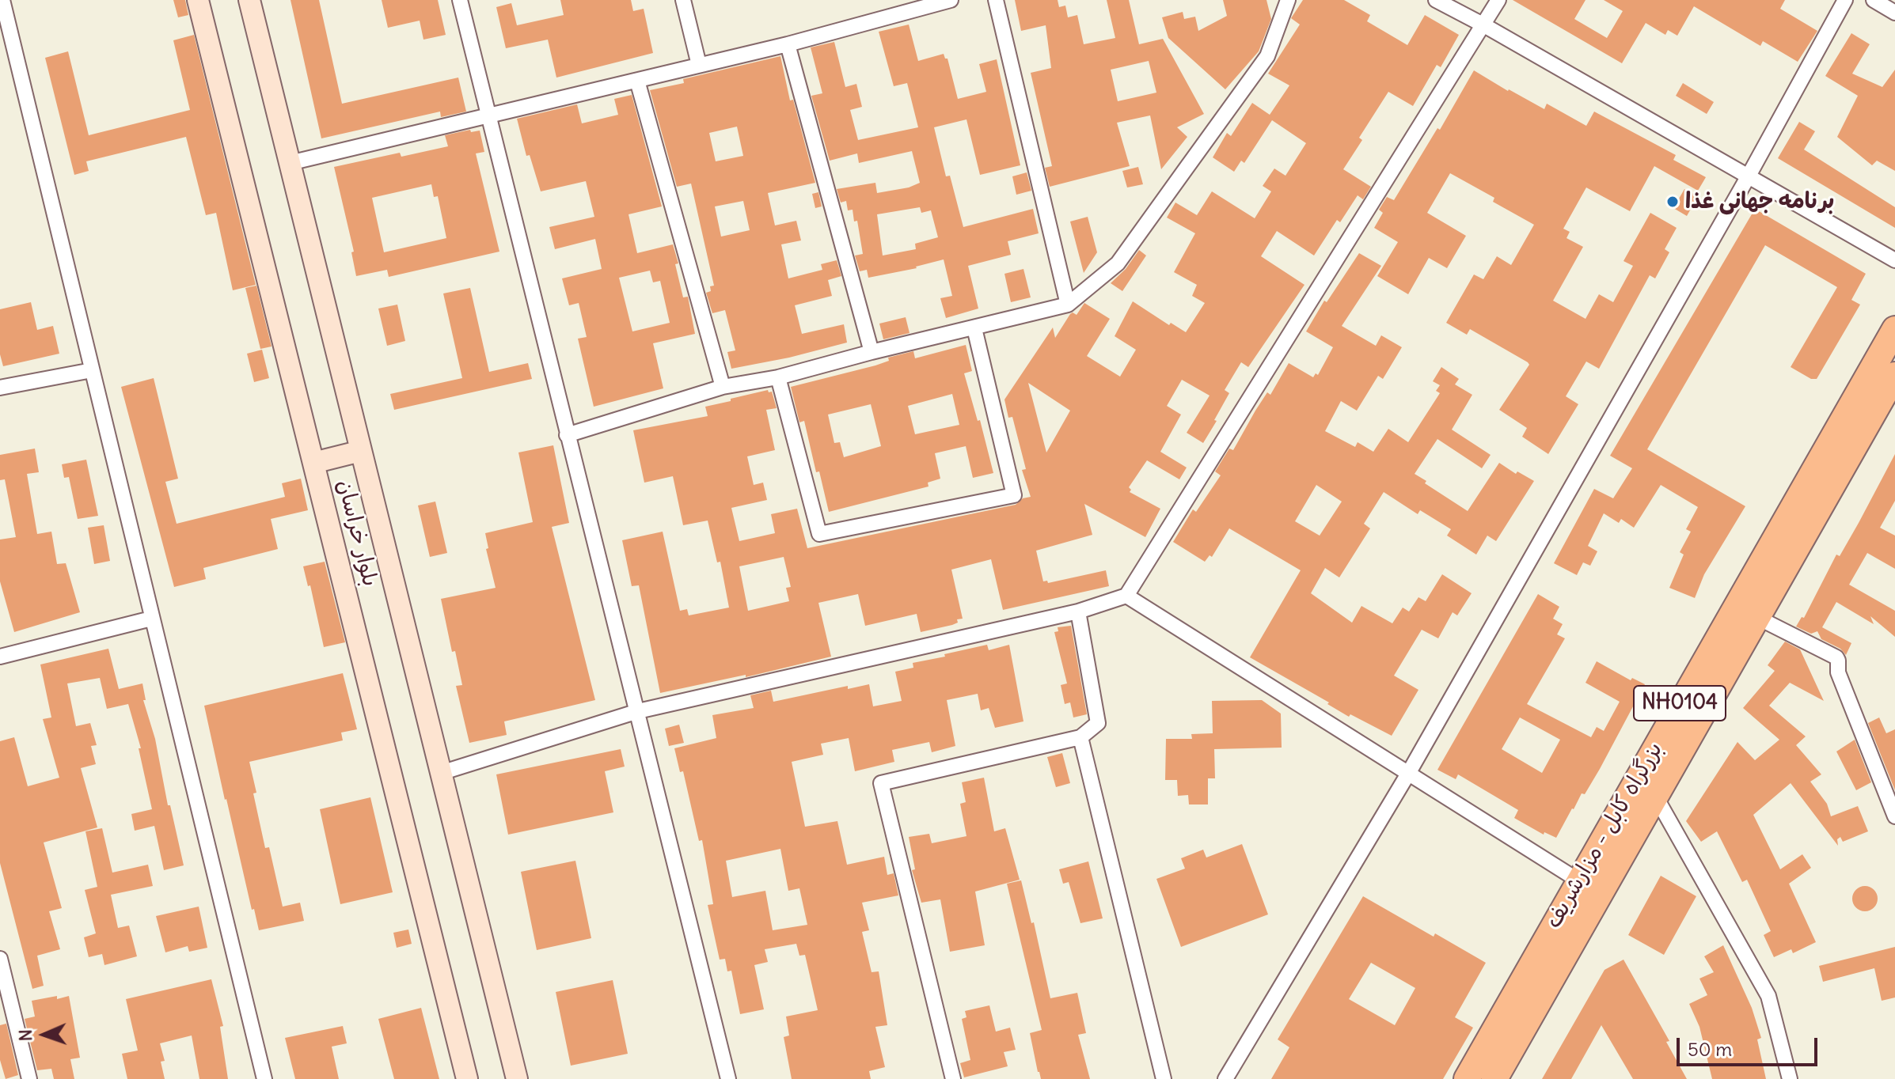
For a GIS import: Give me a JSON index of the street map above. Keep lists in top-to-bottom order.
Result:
{
  "streets": {
    "highway": ["NH0104", "بزرگراه کابل - مزارشریف"],
    "main road": ["بلوار خراسان"]
  },
  "places": ["برنامه جهانی غذا"],
  "scale_bar": "50 m",
  "north": "left"
}
